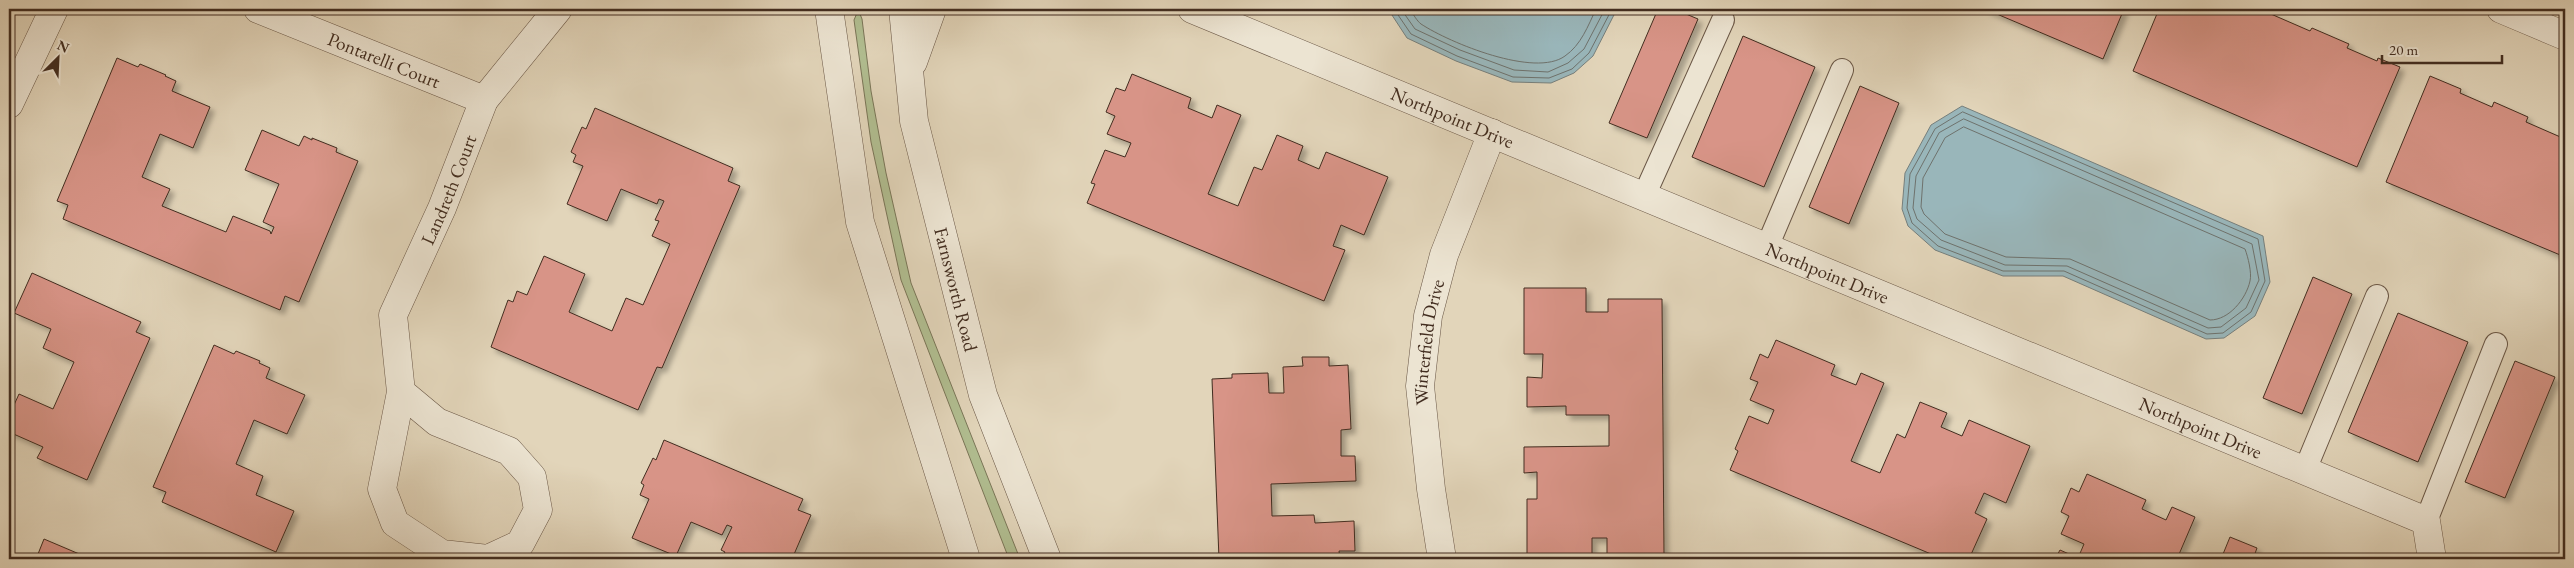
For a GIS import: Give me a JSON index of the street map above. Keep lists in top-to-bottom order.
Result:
{
  "streets": {
    "street": [
      "Pontarelli Court",
      "Northpoint Drive",
      "Landreth Court",
      "Farnsworth Road",
      "Winterfield Drive"
    ]
  },
  "crossings": [
    ["Pontarelli Court", "Landreth Court"],
    ["Northpoint Drive", "Winterfield Drive"]
  ],
  "scale_bar": "20 m",
  "north": "top right"
}
